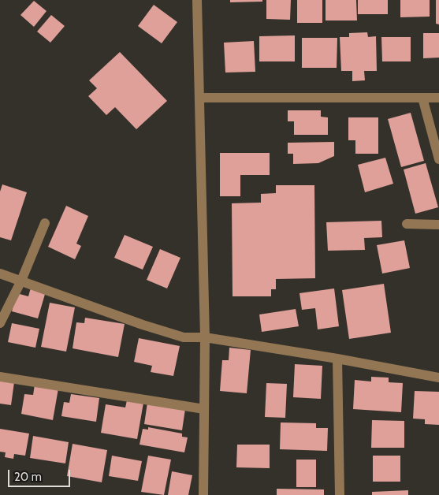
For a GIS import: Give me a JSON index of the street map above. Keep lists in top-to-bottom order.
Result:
{
  "scale_bar": "20 m"
}
